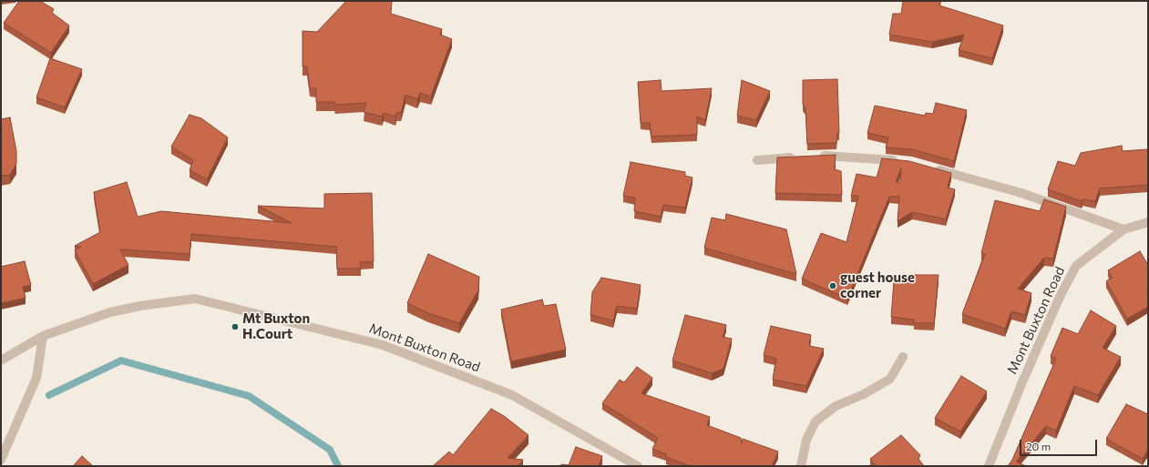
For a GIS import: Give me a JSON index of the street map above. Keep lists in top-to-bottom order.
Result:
{
  "streets": {
    "street": ["Mont Buxton Road"]
  },
  "places": ["guest house corner", "Mt Buxton H.Court"],
  "scale_bar": "20 m"
}
